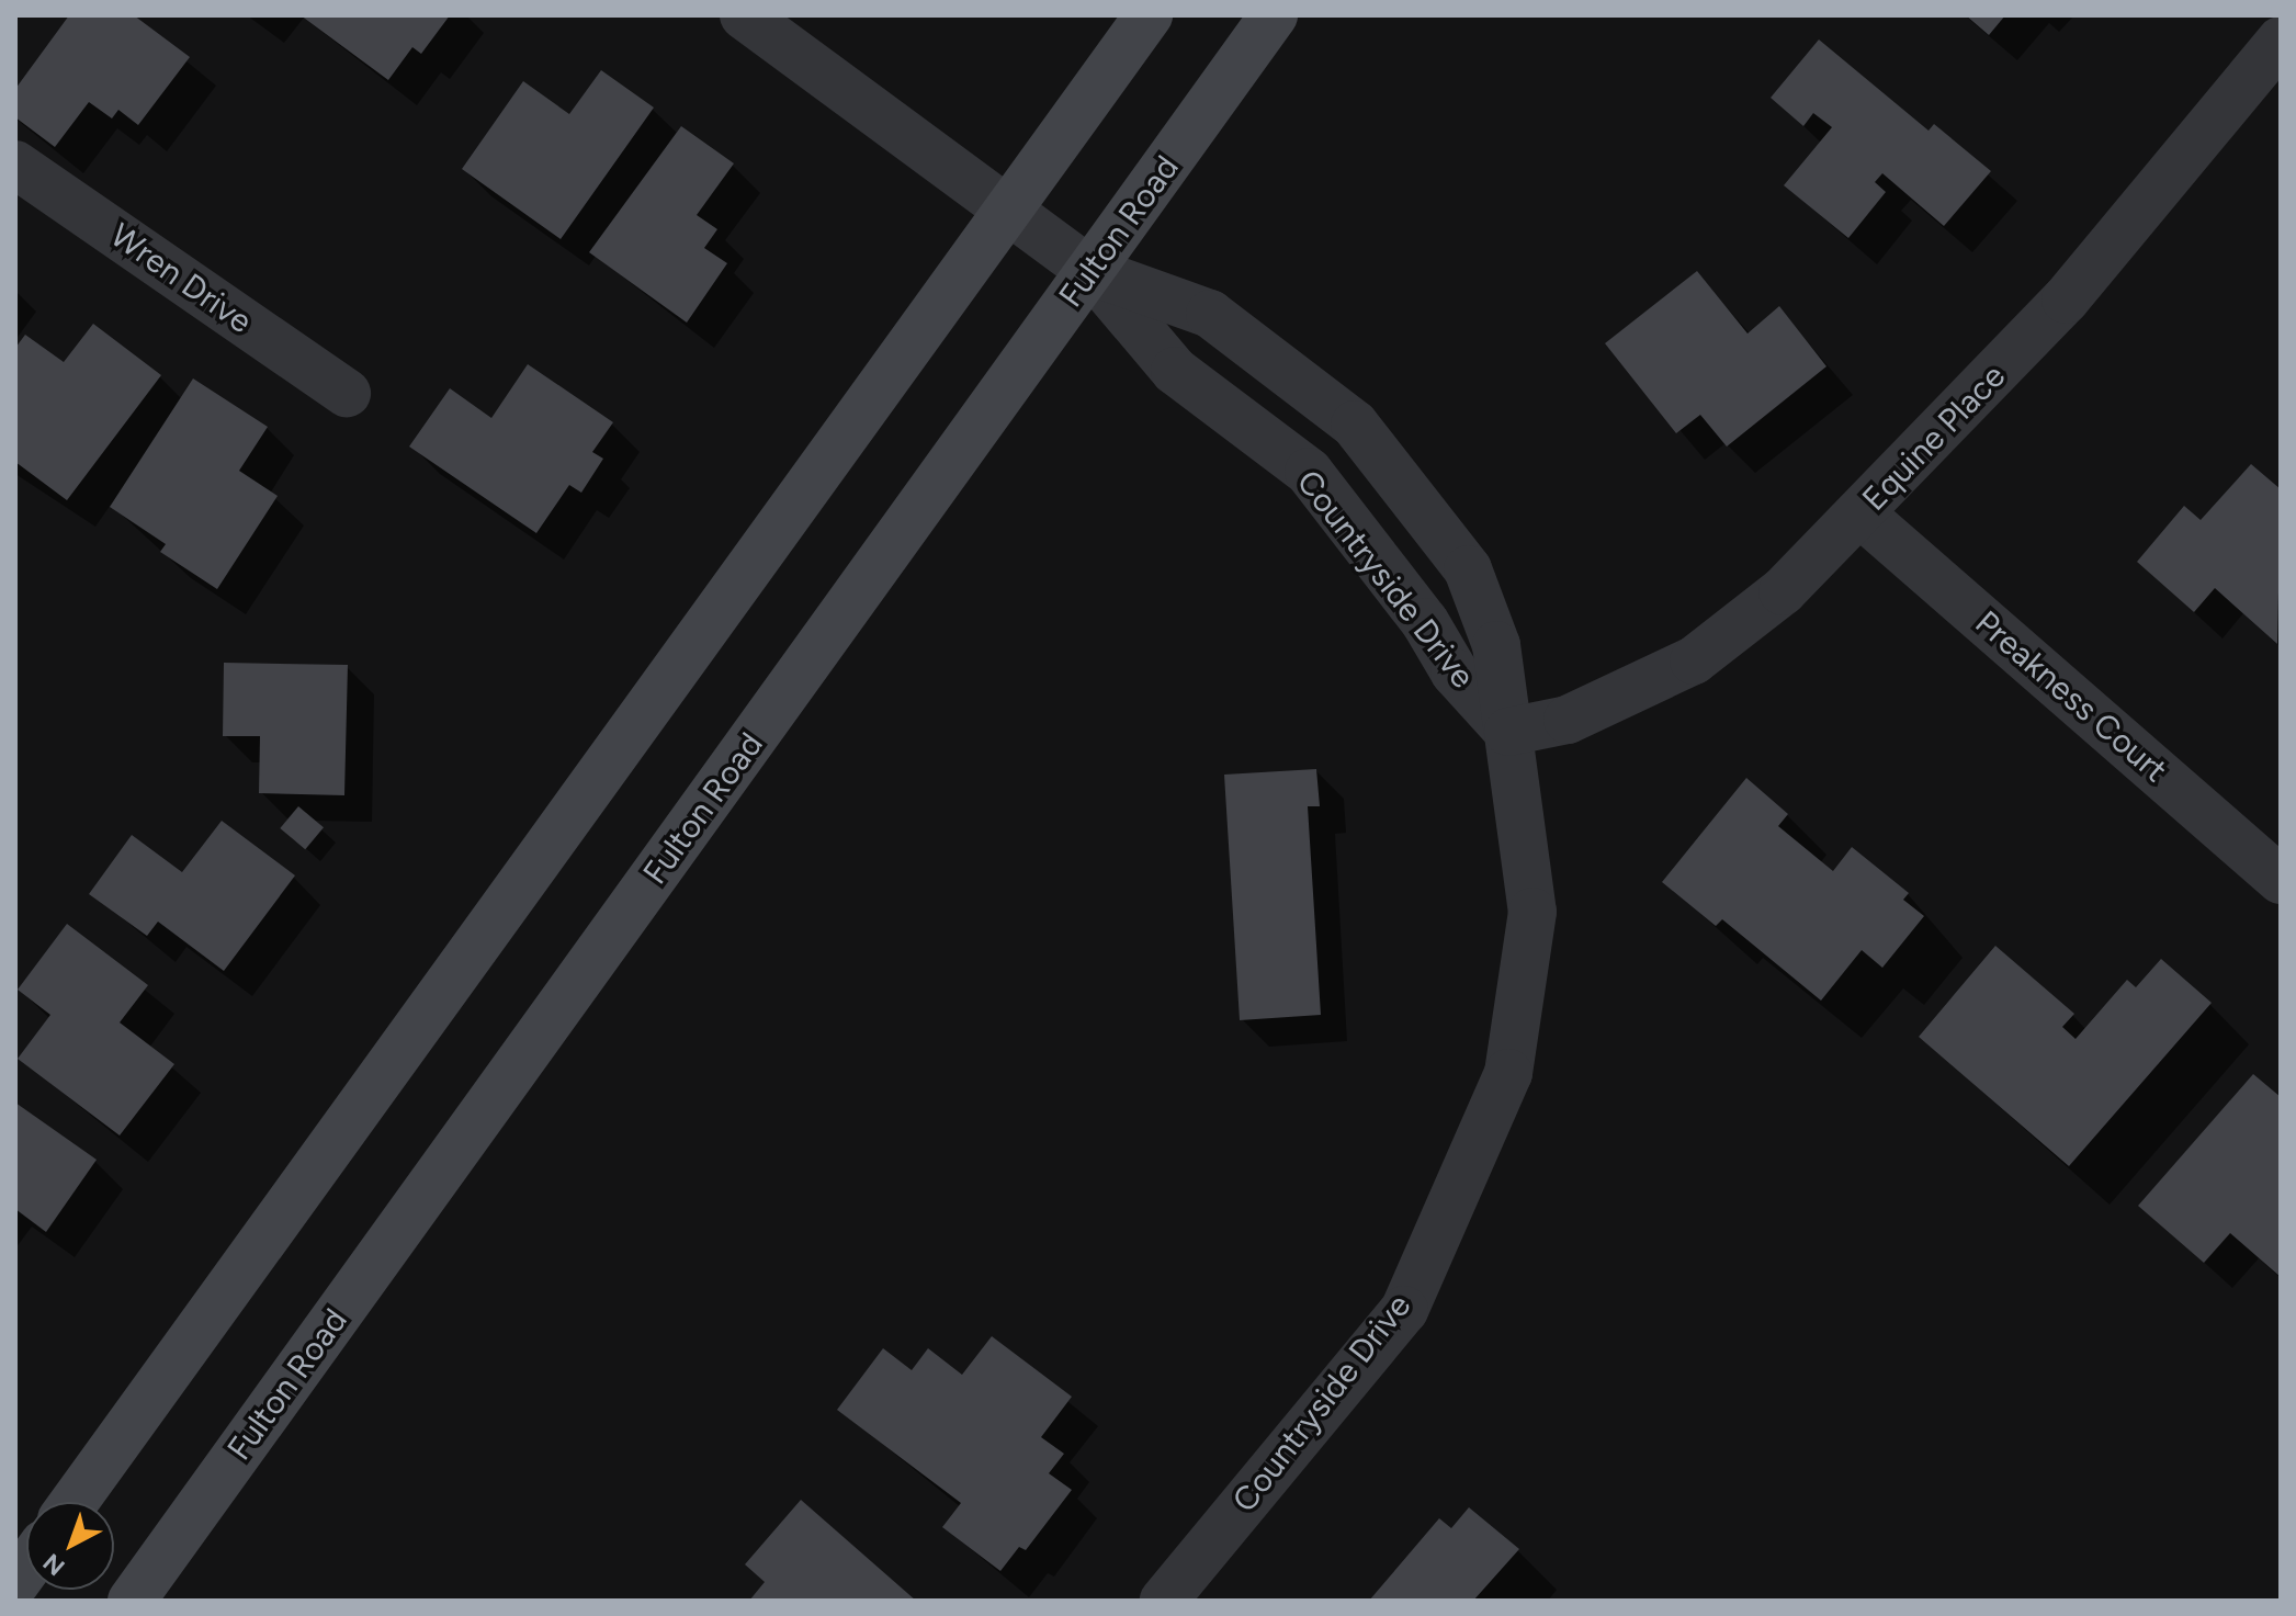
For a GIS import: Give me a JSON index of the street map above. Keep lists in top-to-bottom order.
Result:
{
  "streets": {
    "main road": ["Fulton Road"],
    "street": [
      "Wren Drive",
      "Equine Place",
      "Countryside Drive",
      "Preakness Court"
    ]
  },
  "crossings": [
    ["Fulton Road", "Countryside Drive"],
    ["Equine Place", "Countryside Drive"],
    ["Equine Place", "Preakness Court"]
  ],
  "north": "bottom left"
}
